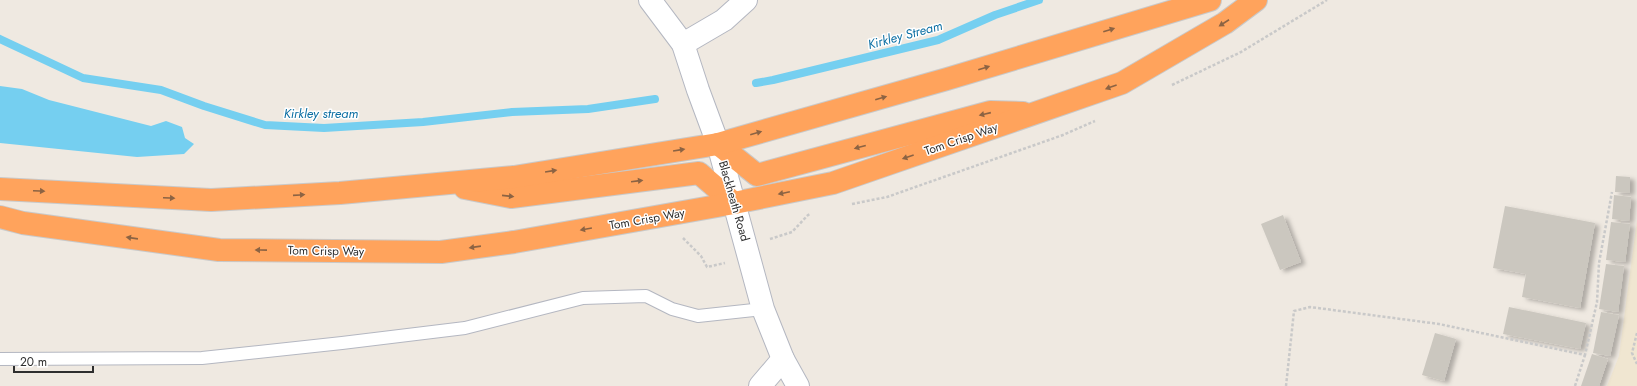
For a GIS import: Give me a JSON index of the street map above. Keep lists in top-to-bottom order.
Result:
{
  "streets": {
    "highway": ["Tom Crisp Way"],
    "street": ["Blackheath Road"]
  },
  "crossings": [
    ["Tom Crisp Way", "Blackheath Road"]
  ],
  "water": ["Kirkley Stream", "Kirkley stream"],
  "scale_bar": "20 m"
}
